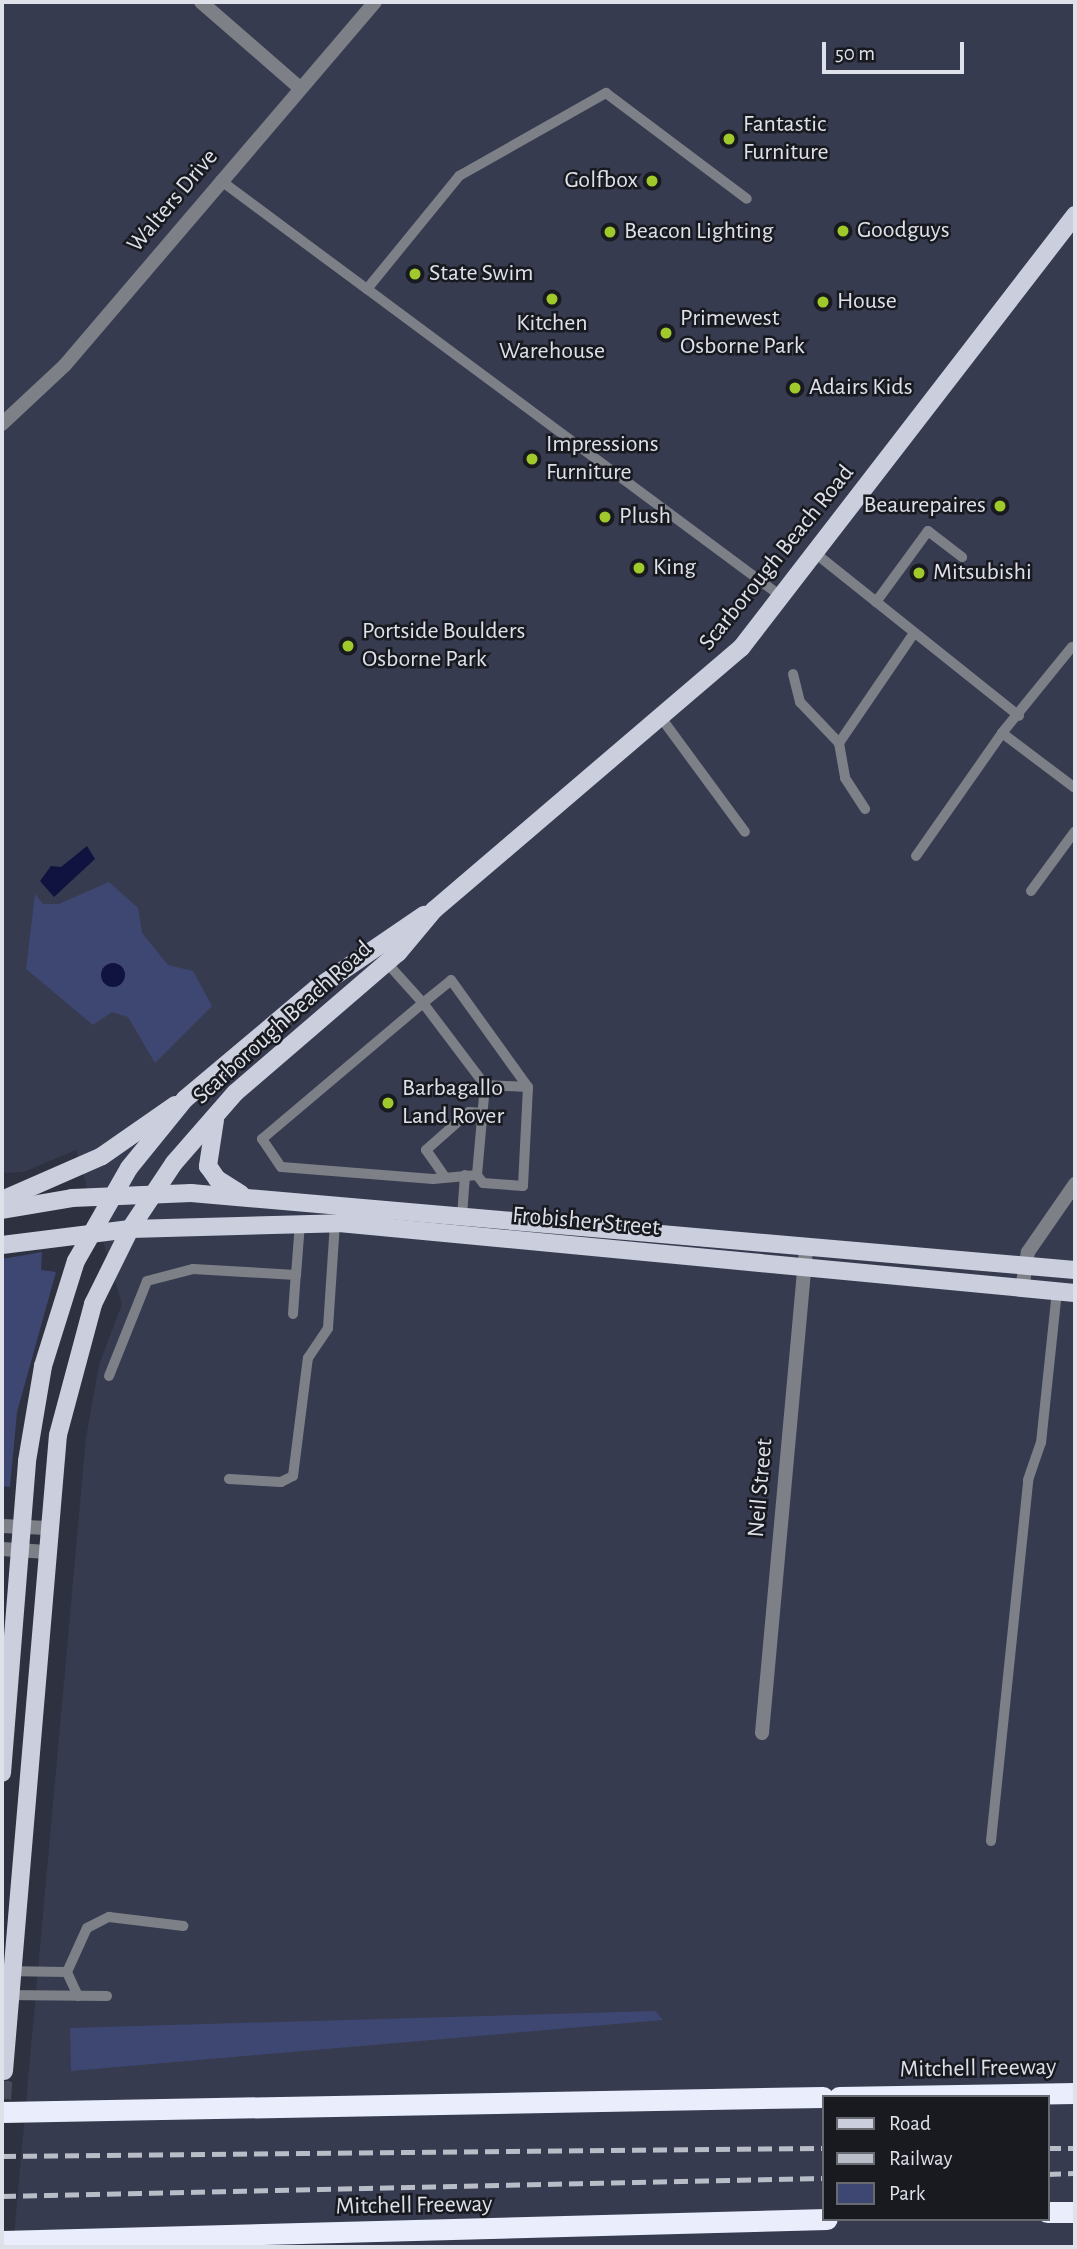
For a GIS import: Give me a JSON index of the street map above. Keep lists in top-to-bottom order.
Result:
{
  "streets": {
    "highway": ["Mitchell Freeway"],
    "main road": ["Scarborough Beach Road", "Frobisher Street"],
    "street": ["Walters Drive", "Neil Street"]
  },
  "crossings": [
    ["Scarborough Beach Road", "Frobisher Street"],
    ["Frobisher Street", "Neil Street"]
  ],
  "places": [
    "Fantastic Furniture",
    "Golfbox",
    "Goodguys",
    "Beacon Lighting",
    "State Swim",
    "Kitchen Warehouse",
    "House",
    "Primewest Osborne Park",
    "Adairs Kids",
    "Impressions Furniture",
    "Beaurepaires",
    "Plush",
    "King",
    "Mitsubishi",
    "Portside Boulders Osborne Park",
    "Barbagallo Land Rover"
  ],
  "legend": ["Road", "Railway", "Park"],
  "scale_bar": "50 m"
}
